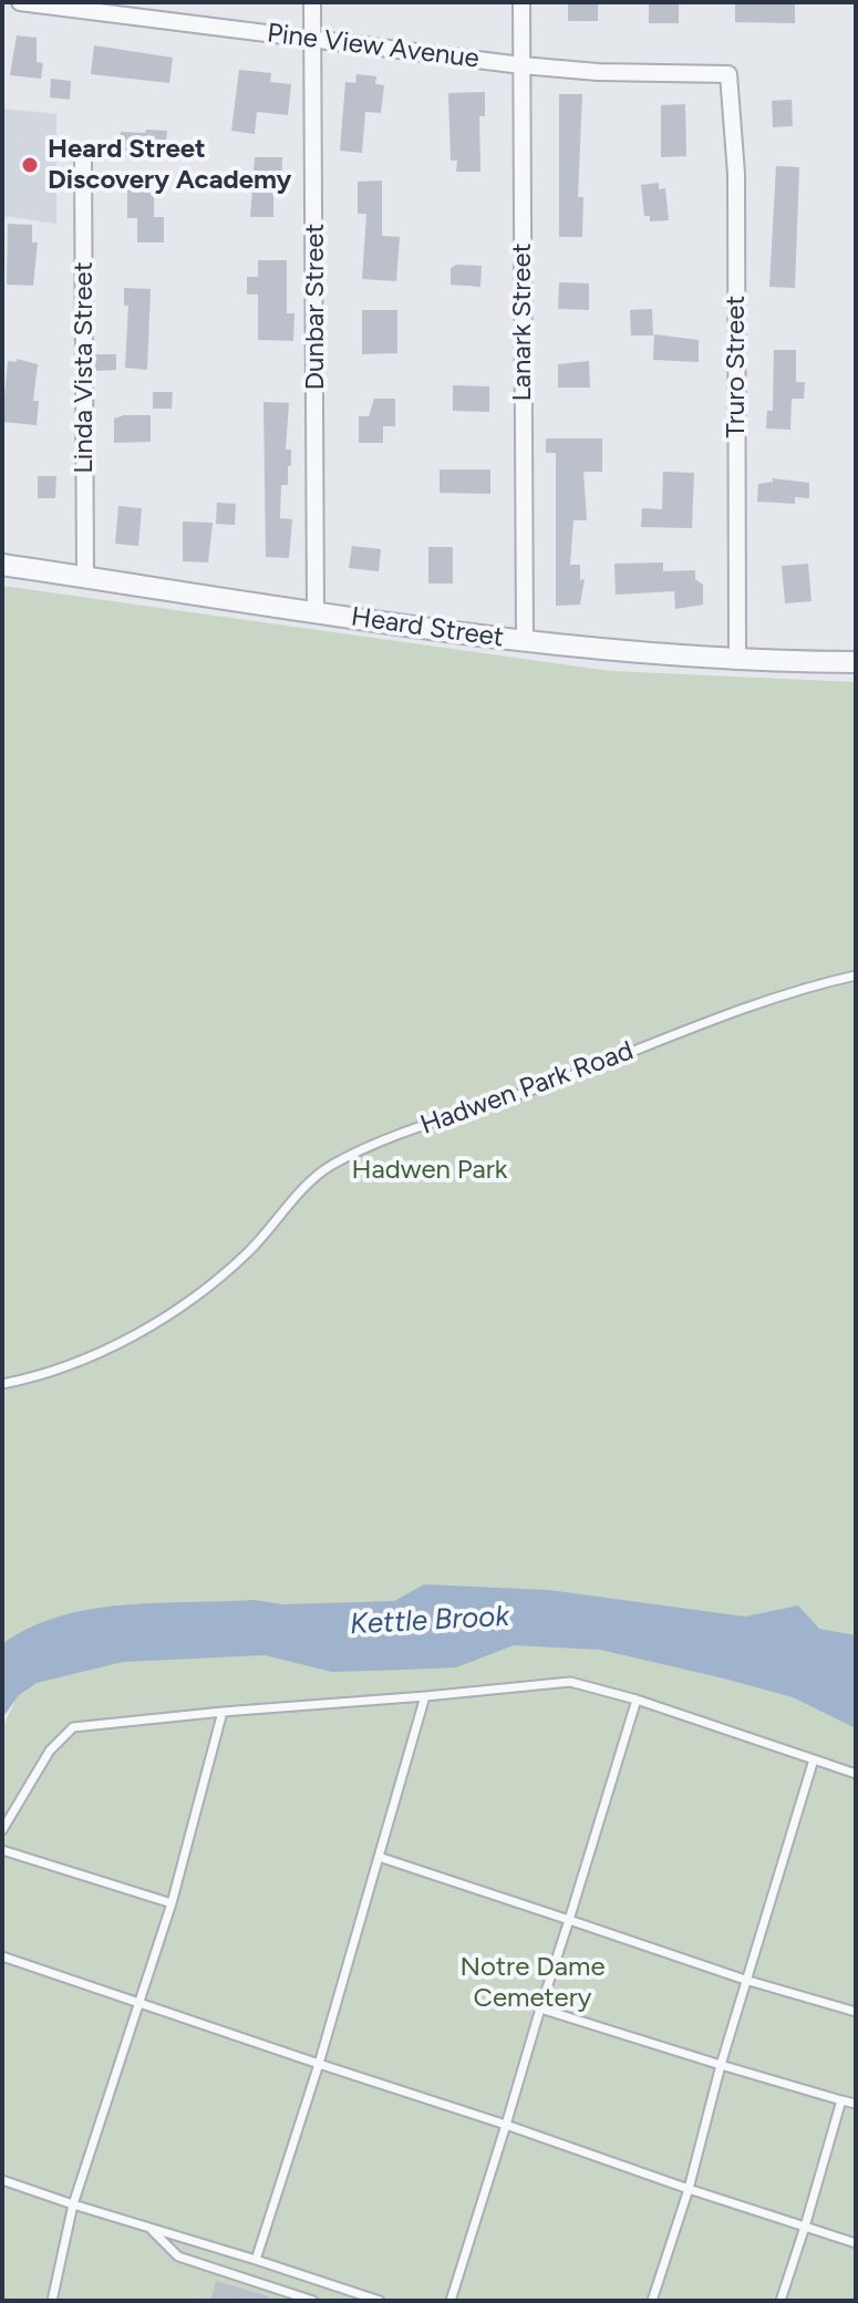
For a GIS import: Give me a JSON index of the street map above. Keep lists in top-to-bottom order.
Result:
{
  "streets": {
    "street": [
      "Pine View Avenue",
      "Dunbar Street",
      "Lanark Street",
      "Truro Street",
      "Linda Vista Street",
      "Heard Street"
    ],
    "lane": ["Hadwen Park Road"]
  },
  "crossings": [
    ["Pine View Avenue", "Dunbar Street"],
    ["Pine View Avenue", "Lanark Street"],
    ["Pine View Avenue", "Truro Street"],
    ["Dunbar Street", "Heard Street"],
    ["Lanark Street", "Heard Street"],
    ["Truro Street", "Heard Street"],
    ["Linda Vista Street", "Heard Street"]
  ],
  "water": ["Kettle Brook"],
  "parks": ["Hadwen Park", "Notre Dame Cemetery"],
  "places": ["Heard Street Discovery Academy"]
}
